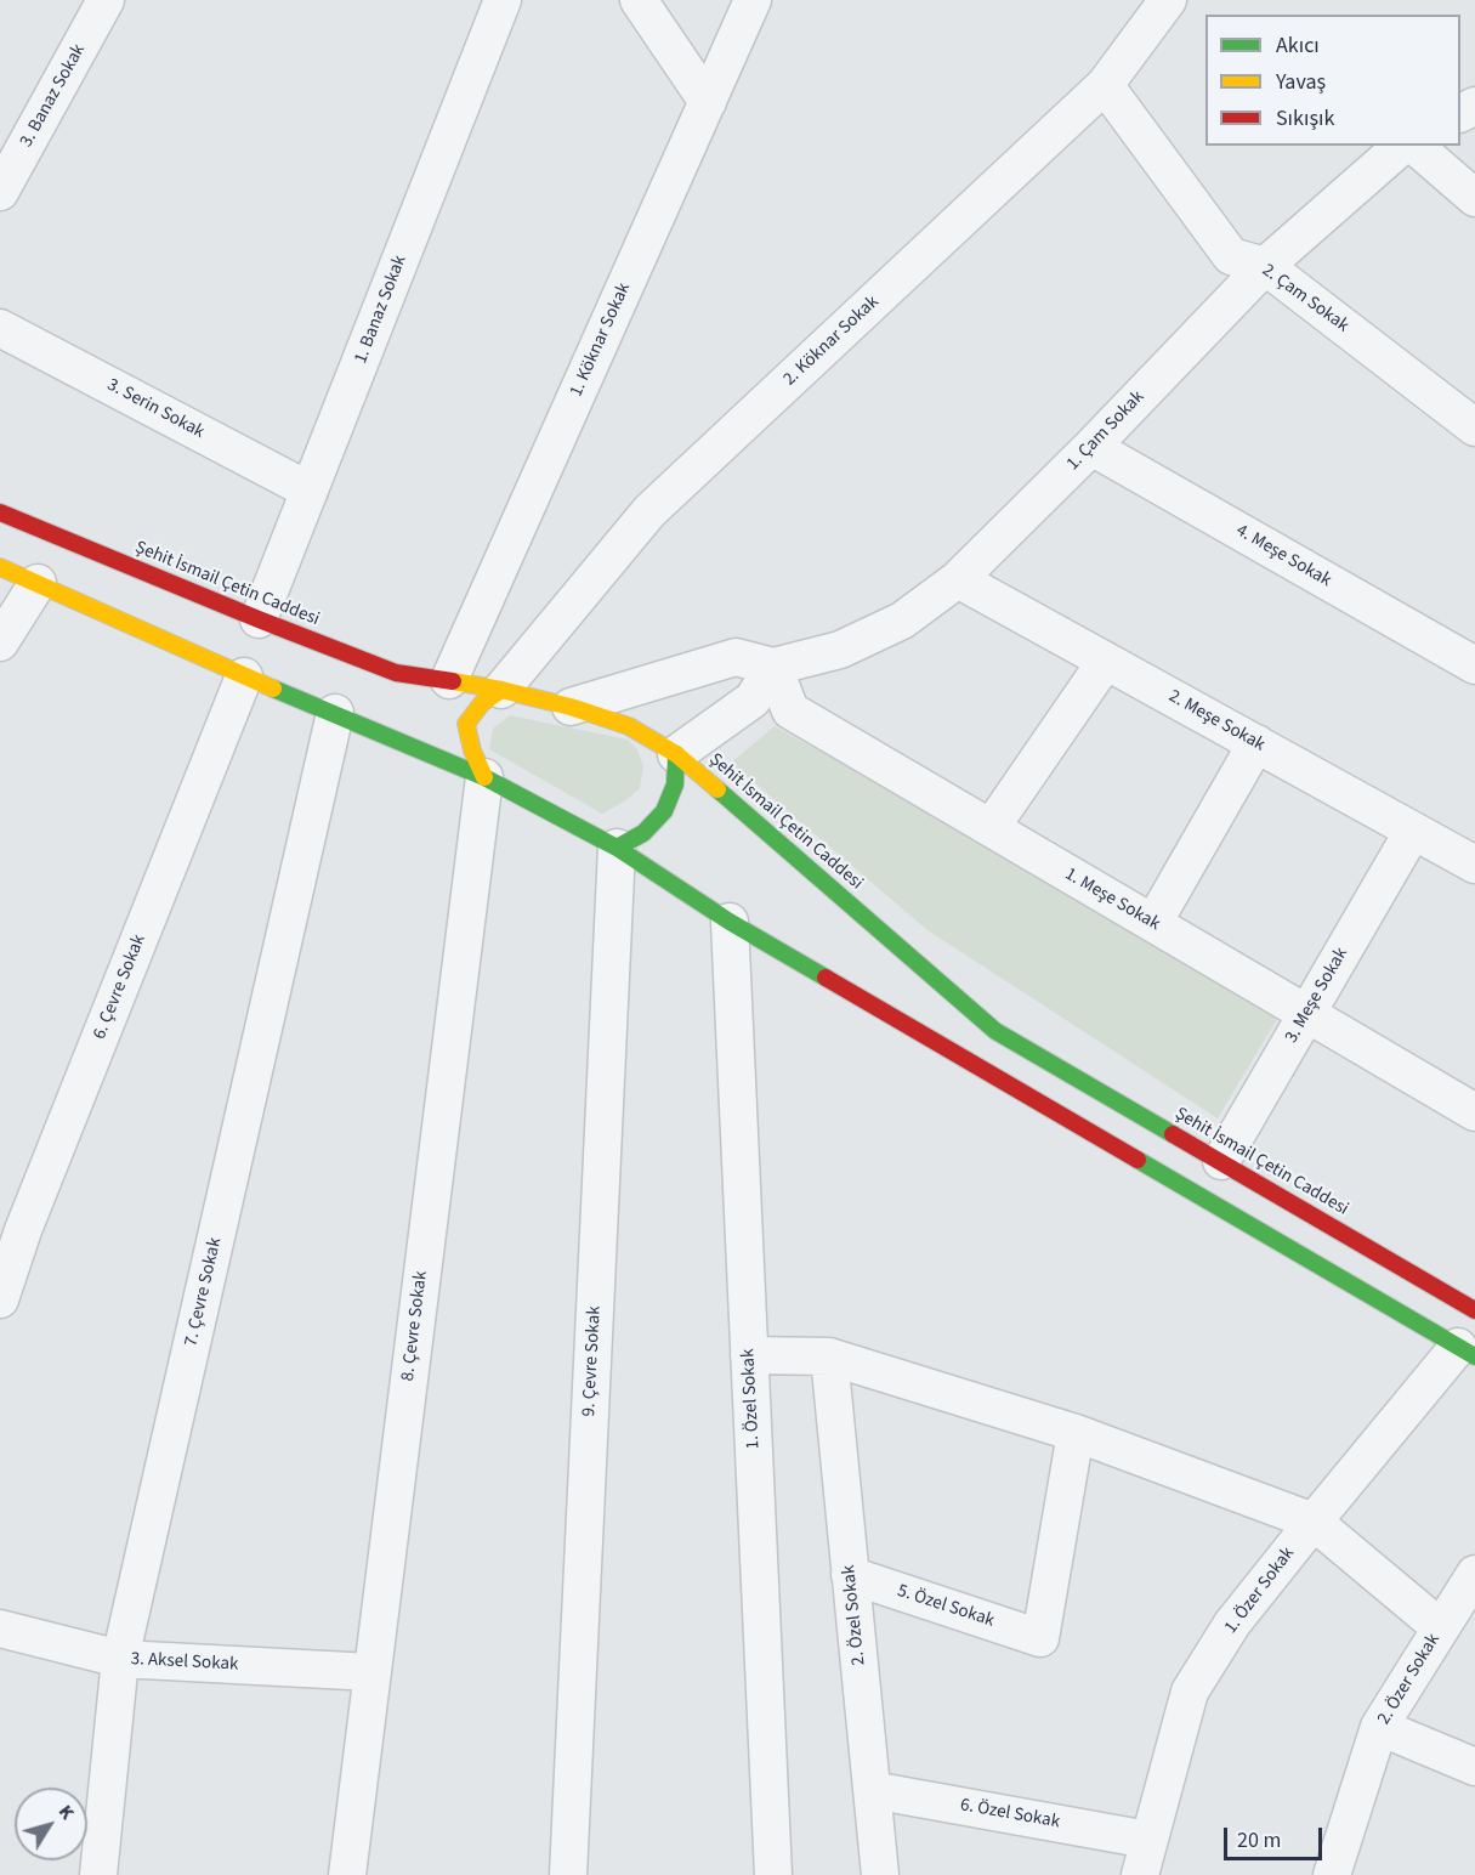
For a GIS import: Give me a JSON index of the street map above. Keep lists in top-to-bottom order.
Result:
{
  "streets": {
    "street": [
      "3. Banaz Sokak",
      "2. Çam Sokak",
      "1. Banaz Sokak",
      "1. Köknar Sokak",
      "2. Köknar Sokak",
      "3. Serin Sokak",
      "1. Çam Sokak",
      "4. Meşe Sokak",
      "Şehit İsmail Çetin Caddesi",
      "2. Meşe Sokak",
      "1. Meşe Sokak",
      "6. Çevre Sokak",
      "3. Meşe Sokak",
      "7. Çevre Sokak",
      "8. Çevre Sokak",
      "9. Çevre Sokak",
      "1. Özel Sokak",
      "1. Özer Sokak",
      "5. Özel Sokak",
      "2. Özel Sokak",
      "3. Aksel Sokak",
      "2. Özer Sokak",
      "6. Özel Sokak"
    ]
  },
  "crossings": [
    ["2. Çam Sokak", "2. Köknar Sokak"],
    ["2. Çam Sokak", "1. Çam Sokak"],
    ["1. Banaz Sokak", "3. Serin Sokak"],
    ["1. Banaz Sokak", "Şehit İsmail Çetin Caddesi"],
    ["1. Köknar Sokak", "Şehit İsmail Çetin Caddesi"],
    ["2. Köknar Sokak", "Şehit İsmail Çetin Caddesi"],
    ["1. Çam Sokak", "4. Meşe Sokak"],
    ["1. Çam Sokak", "2. Meşe Sokak"],
    ["1. Çam Sokak", "1. Meşe Sokak"],
    ["Şehit İsmail Çetin Caddesi", "3. Meşe Sokak"],
    ["2. Meşe Sokak", "3. Meşe Sokak"],
    ["1. Meşe Sokak", "3. Meşe Sokak"],
    ["7. Çevre Sokak", "3. Aksel Sokak"],
    ["8. Çevre Sokak", "3. Aksel Sokak"],
    ["1. Özer Sokak", "6. Özel Sokak"],
    ["5. Özel Sokak", "2. Özel Sokak"],
    ["2. Özel Sokak", "6. Özel Sokak"]
  ],
  "legend": ["Akıcı", "Yavaş", "Sıkışık"],
  "scale_bar": "20 m",
  "north": "top right"
}
